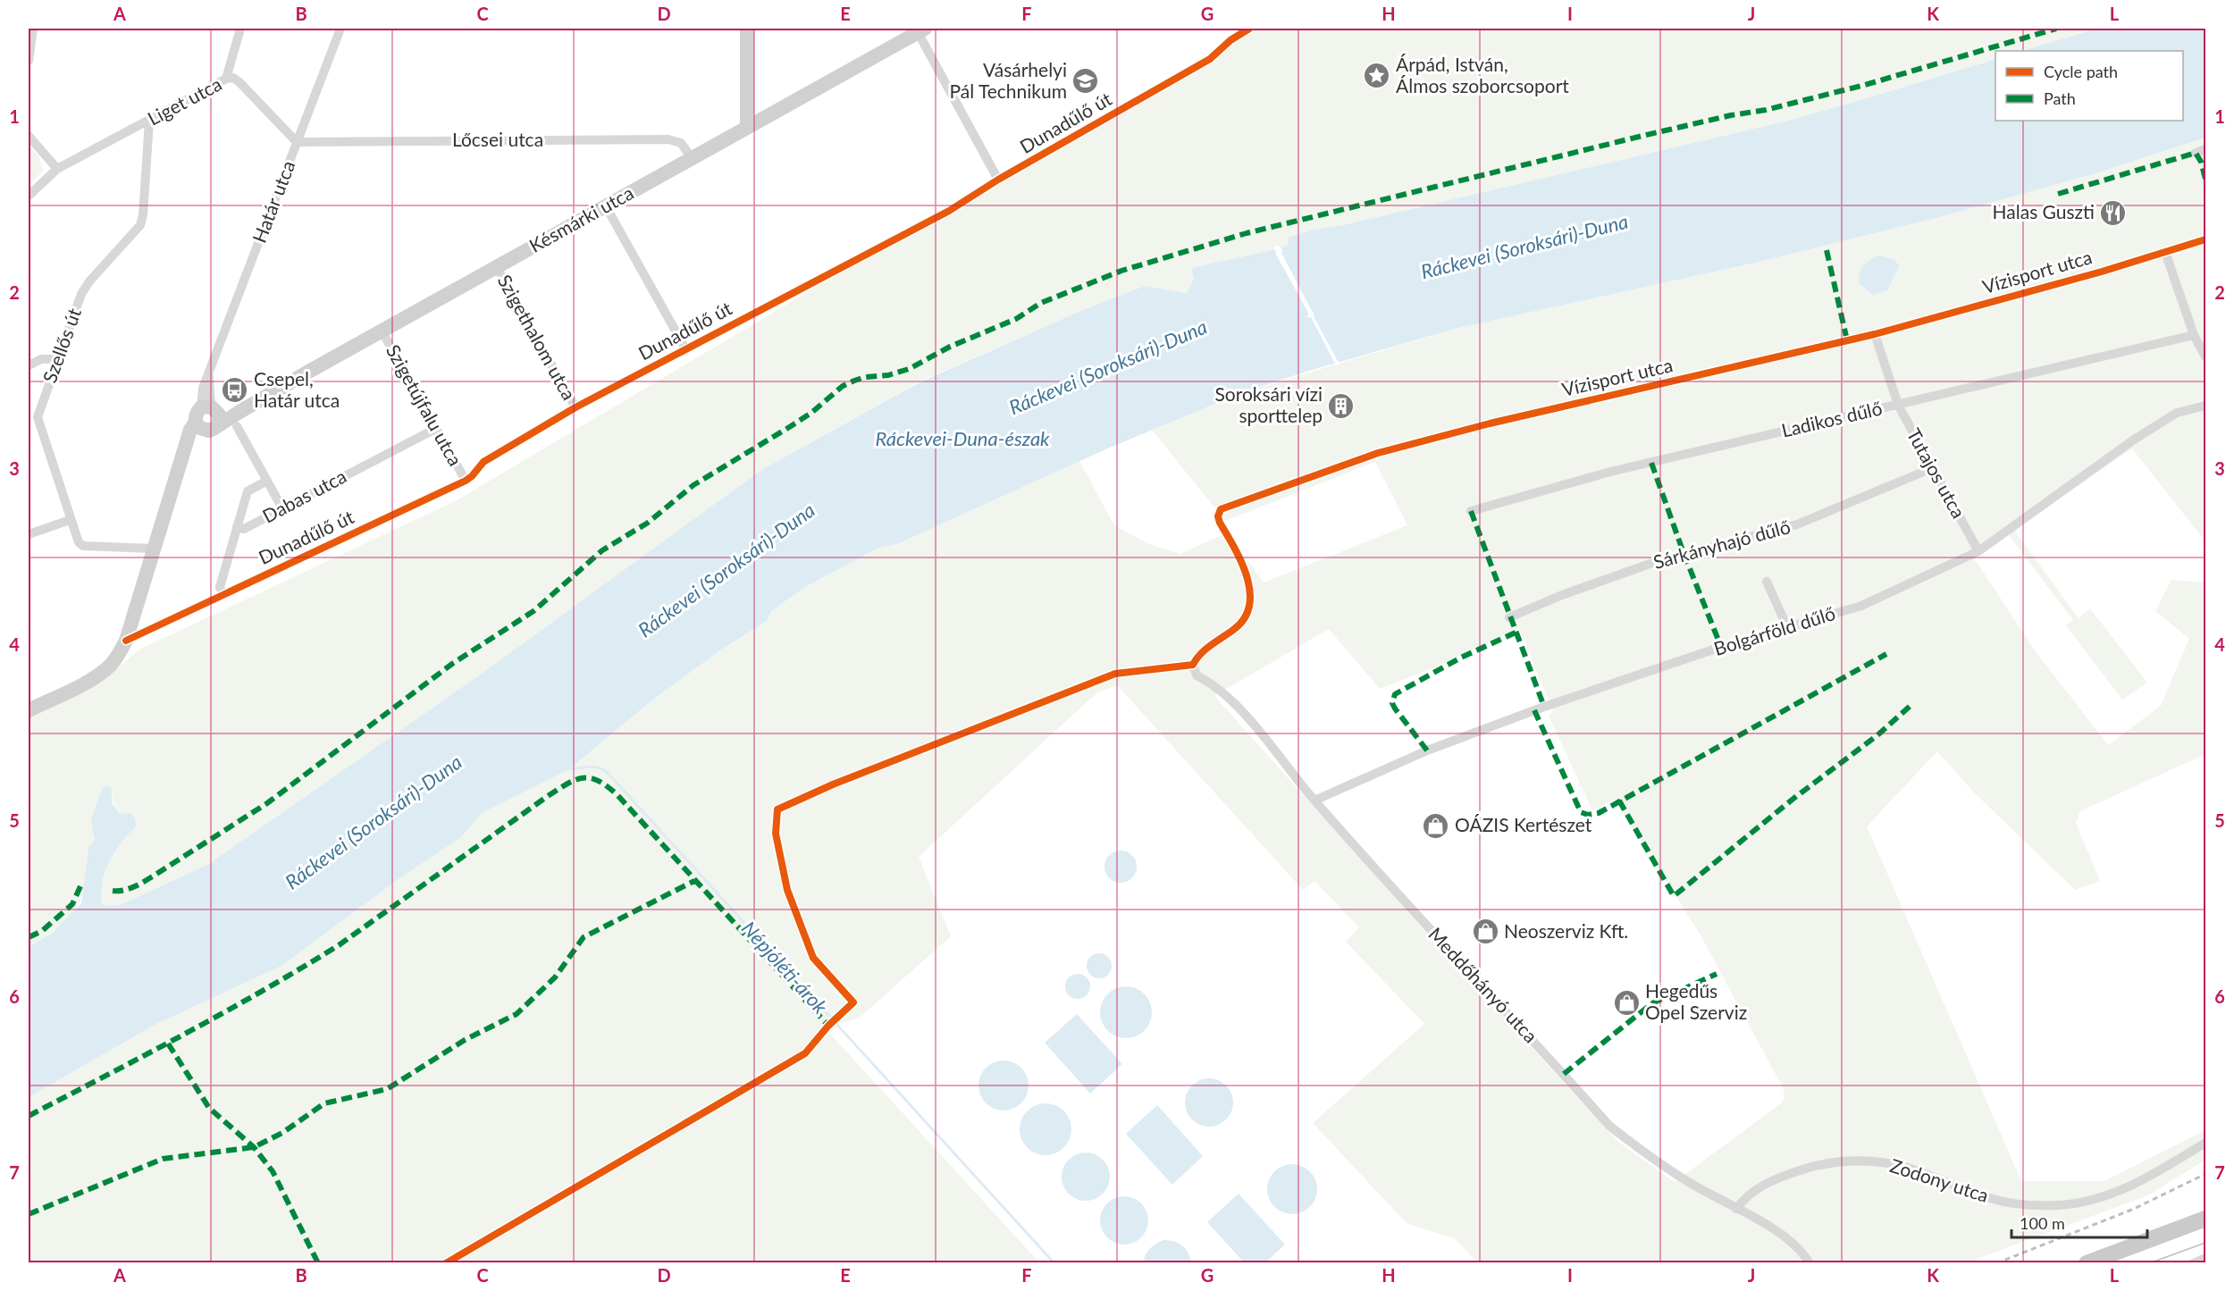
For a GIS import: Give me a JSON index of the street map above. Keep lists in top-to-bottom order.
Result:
{
  "streets": {
    "street": [
      "Liget utca",
      "Dunadűlő út",
      "Lőcsei utca",
      "Határ utca",
      "Késmárki utca",
      "Vízisport utca",
      "Szigethalom utca",
      "Szellős út",
      "Szigetújfalu utca",
      "Ladikos dűlő",
      "Tutajos utca",
      "Dabas utca",
      "Sárkányhajó dűlő",
      "Bolgárföld dűlő",
      "Meddőhányó utca",
      "Zodony utca"
    ]
  },
  "crossings": [
    ["Liget utca", "Lőcsei utca"],
    ["Liget utca", "Határ utca"],
    ["Liget utca", "Szellős út"],
    ["Dunadűlő út", "Szigethalom utca"],
    ["Dunadűlő út", "Szigetújfalu utca"],
    ["Lőcsei utca", "Határ utca"],
    ["Lőcsei utca", "Késmárki utca"],
    ["Határ utca", "Késmárki utca"],
    ["Késmárki utca", "Szigethalom utca"],
    ["Késmárki utca", "Szigetújfalu utca"],
    ["Vízisport utca", "Tutajos utca"],
    ["Vízisport utca", "Meddőhányó utca"],
    ["Szigetújfalu utca", "Dabas utca"],
    ["Ladikos dűlő", "Tutajos utca"],
    ["Tutajos utca", "Sárkányhajó dűlő"],
    ["Tutajos utca", "Bolgárföld dűlő"],
    ["Bolgárföld dűlő", "Meddőhányó utca"],
    ["Meddőhányó utca", "Zodony utca"]
  ],
  "water": ["Ráckevei (Soroksári)-Duna", "Ráckevei-Duna-észak", "Népjóléti-árok"],
  "places": {
    "place": ["Árpád, István, Álmos szoborcsoport"],
    "school or university": ["Vásárhelyi Pál Technikum"],
    "restaurant": ["Halas Guszti"],
    "bus stop": ["Csepel, Határ utca"],
    "building": ["Soroksári vízi sporttelep"],
    "shop": ["OÁZIS Kertészet", "Neoszerviz Kft.", "Hegedűs Opel Szerviz"]
  },
  "legend": ["Cycle path", "Path"],
  "scale_bar": "100 m",
  "grid": {
    "columns": [
      "A",
      "B",
      "C",
      "D",
      "E",
      "F",
      "G",
      "H",
      "I",
      "J",
      "K",
      "L"
    ],
    "rows": [
      "1",
      "2",
      "3",
      "4",
      "5",
      "6",
      "7"
    ]
  }
}
